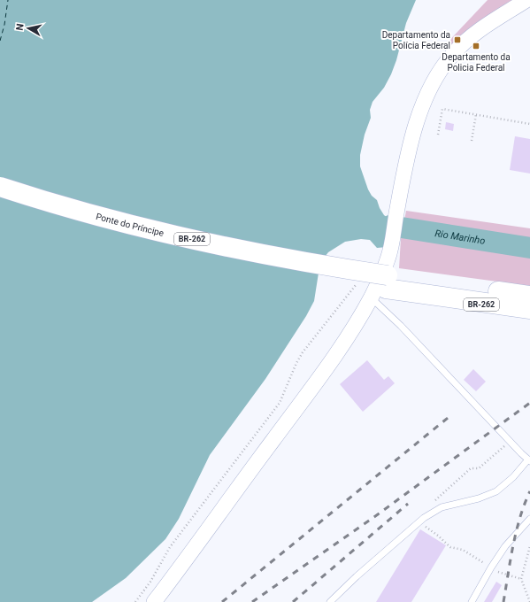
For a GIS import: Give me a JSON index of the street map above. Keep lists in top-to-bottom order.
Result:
{
  "streets": {
    "main road": ["Ponte do Príncipe", "BR-262"]
  },
  "crossings": [
    ["Ponte do Príncipe", "BR-262"]
  ],
  "water": ["Rio Marinho"],
  "places": {
    "transit": ["Departamento da Polícia Federal", "Departamento da Policia Federal"]
  },
  "north": "left"
}
